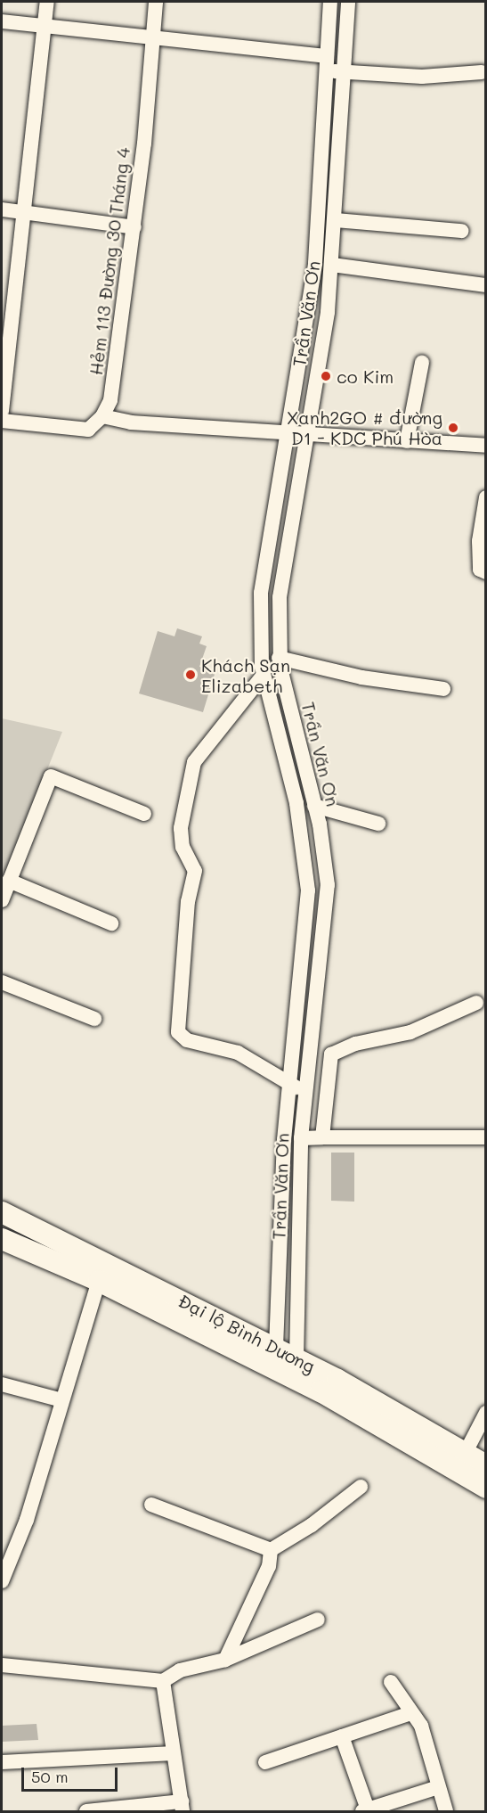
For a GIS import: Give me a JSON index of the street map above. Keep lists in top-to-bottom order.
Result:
{
  "streets": {
    "highway": ["Đại lộ Bình Dương"],
    "street": ["Hẻm 113 Đường 30 Tháng 4", "Trần Văn Ơn"]
  },
  "crossings": [
    ["Trần Văn Ơn", "Đại lộ Bình Dương"]
  ],
  "places": ["co Kim", "Xanh2GO # đường D1 - KDC Phú Hòa", "Khách Sạn Elizabeth"],
  "scale_bar": "50 m"
}
